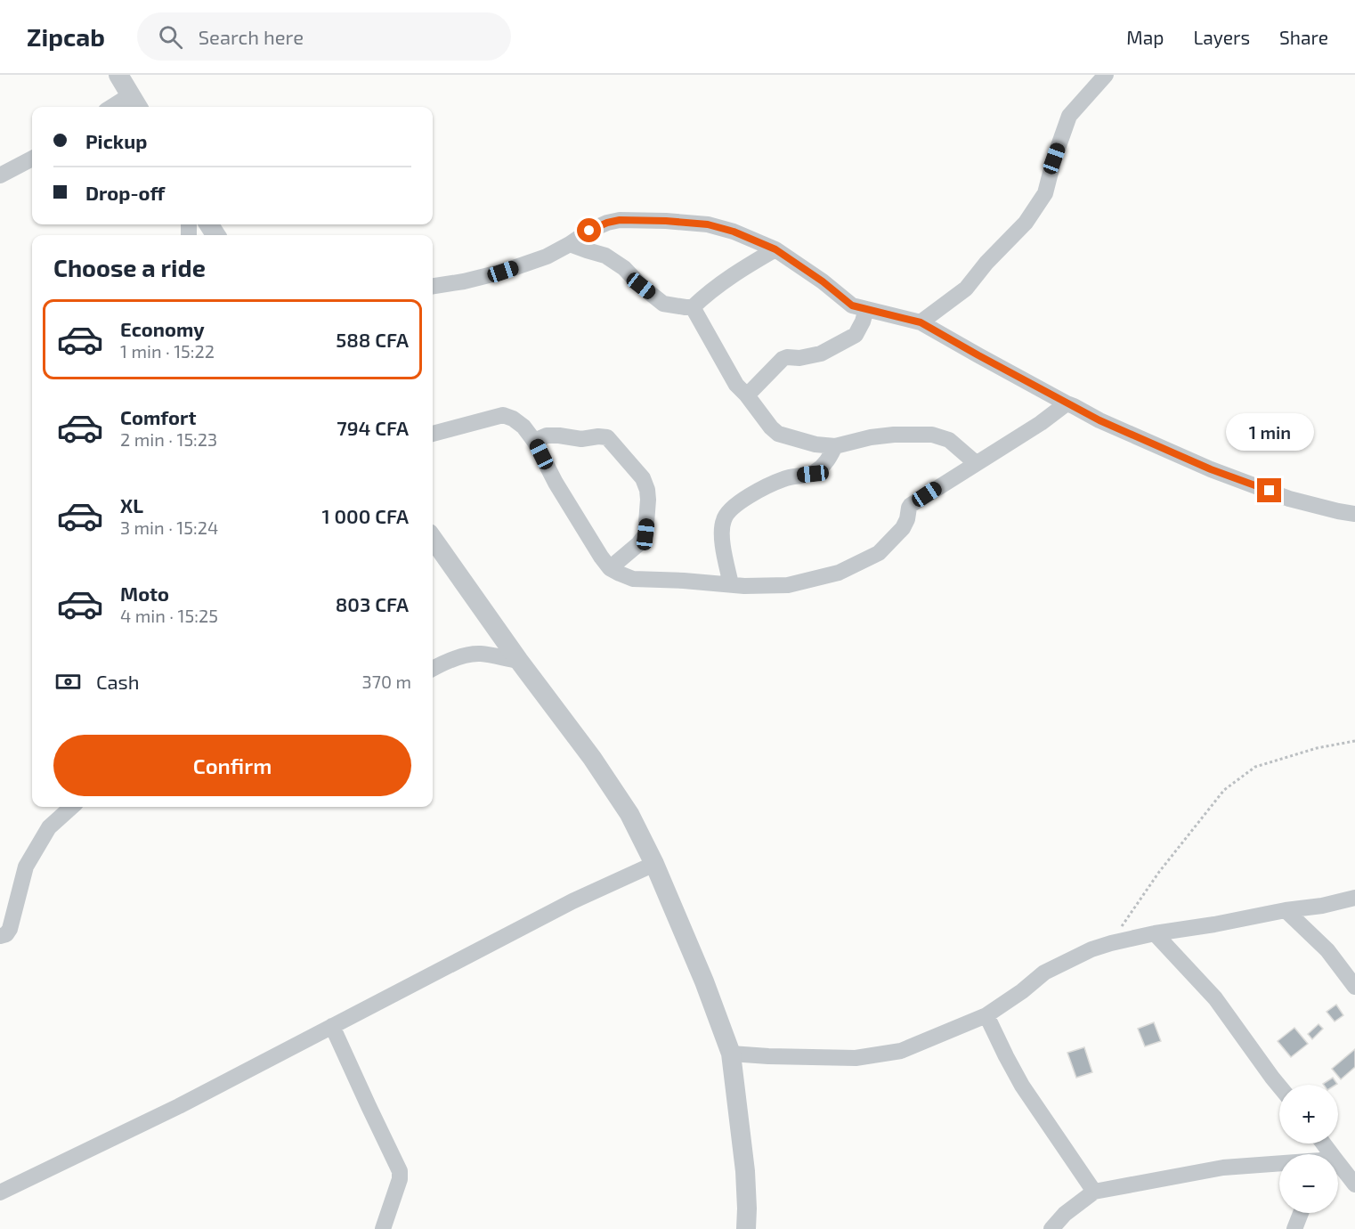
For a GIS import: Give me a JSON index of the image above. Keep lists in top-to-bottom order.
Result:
{
  "page": {
    "header": "Zipcab",
    "search": "Search here",
    "nav": ["Map", "Layers", "Share"],
    "banner": ["Pickup", "Drop-off"],
    "heading": "Choose a ride",
    "list": [
      {
        "name": "Economy",
        "note": "1 min · 15:22",
        "value": "588 CFA"
      },
      {
        "name": "Comfort",
        "note": "2 min · 15:23",
        "value": "794 CFA"
      },
      {
        "name": "XL",
        "note": "3 min · 15:24",
        "value": "1 000 CFA"
      },
      {
        "name": "Moto",
        "note": "4 min · 15:25",
        "value": "803 CFA"
      }
    ],
    "bubble": "1 min",
    "pay": ["Cash", "370 m"],
    "buttons": "Confirm",
    "map_buttons": ["+", "−"]
  }
}
